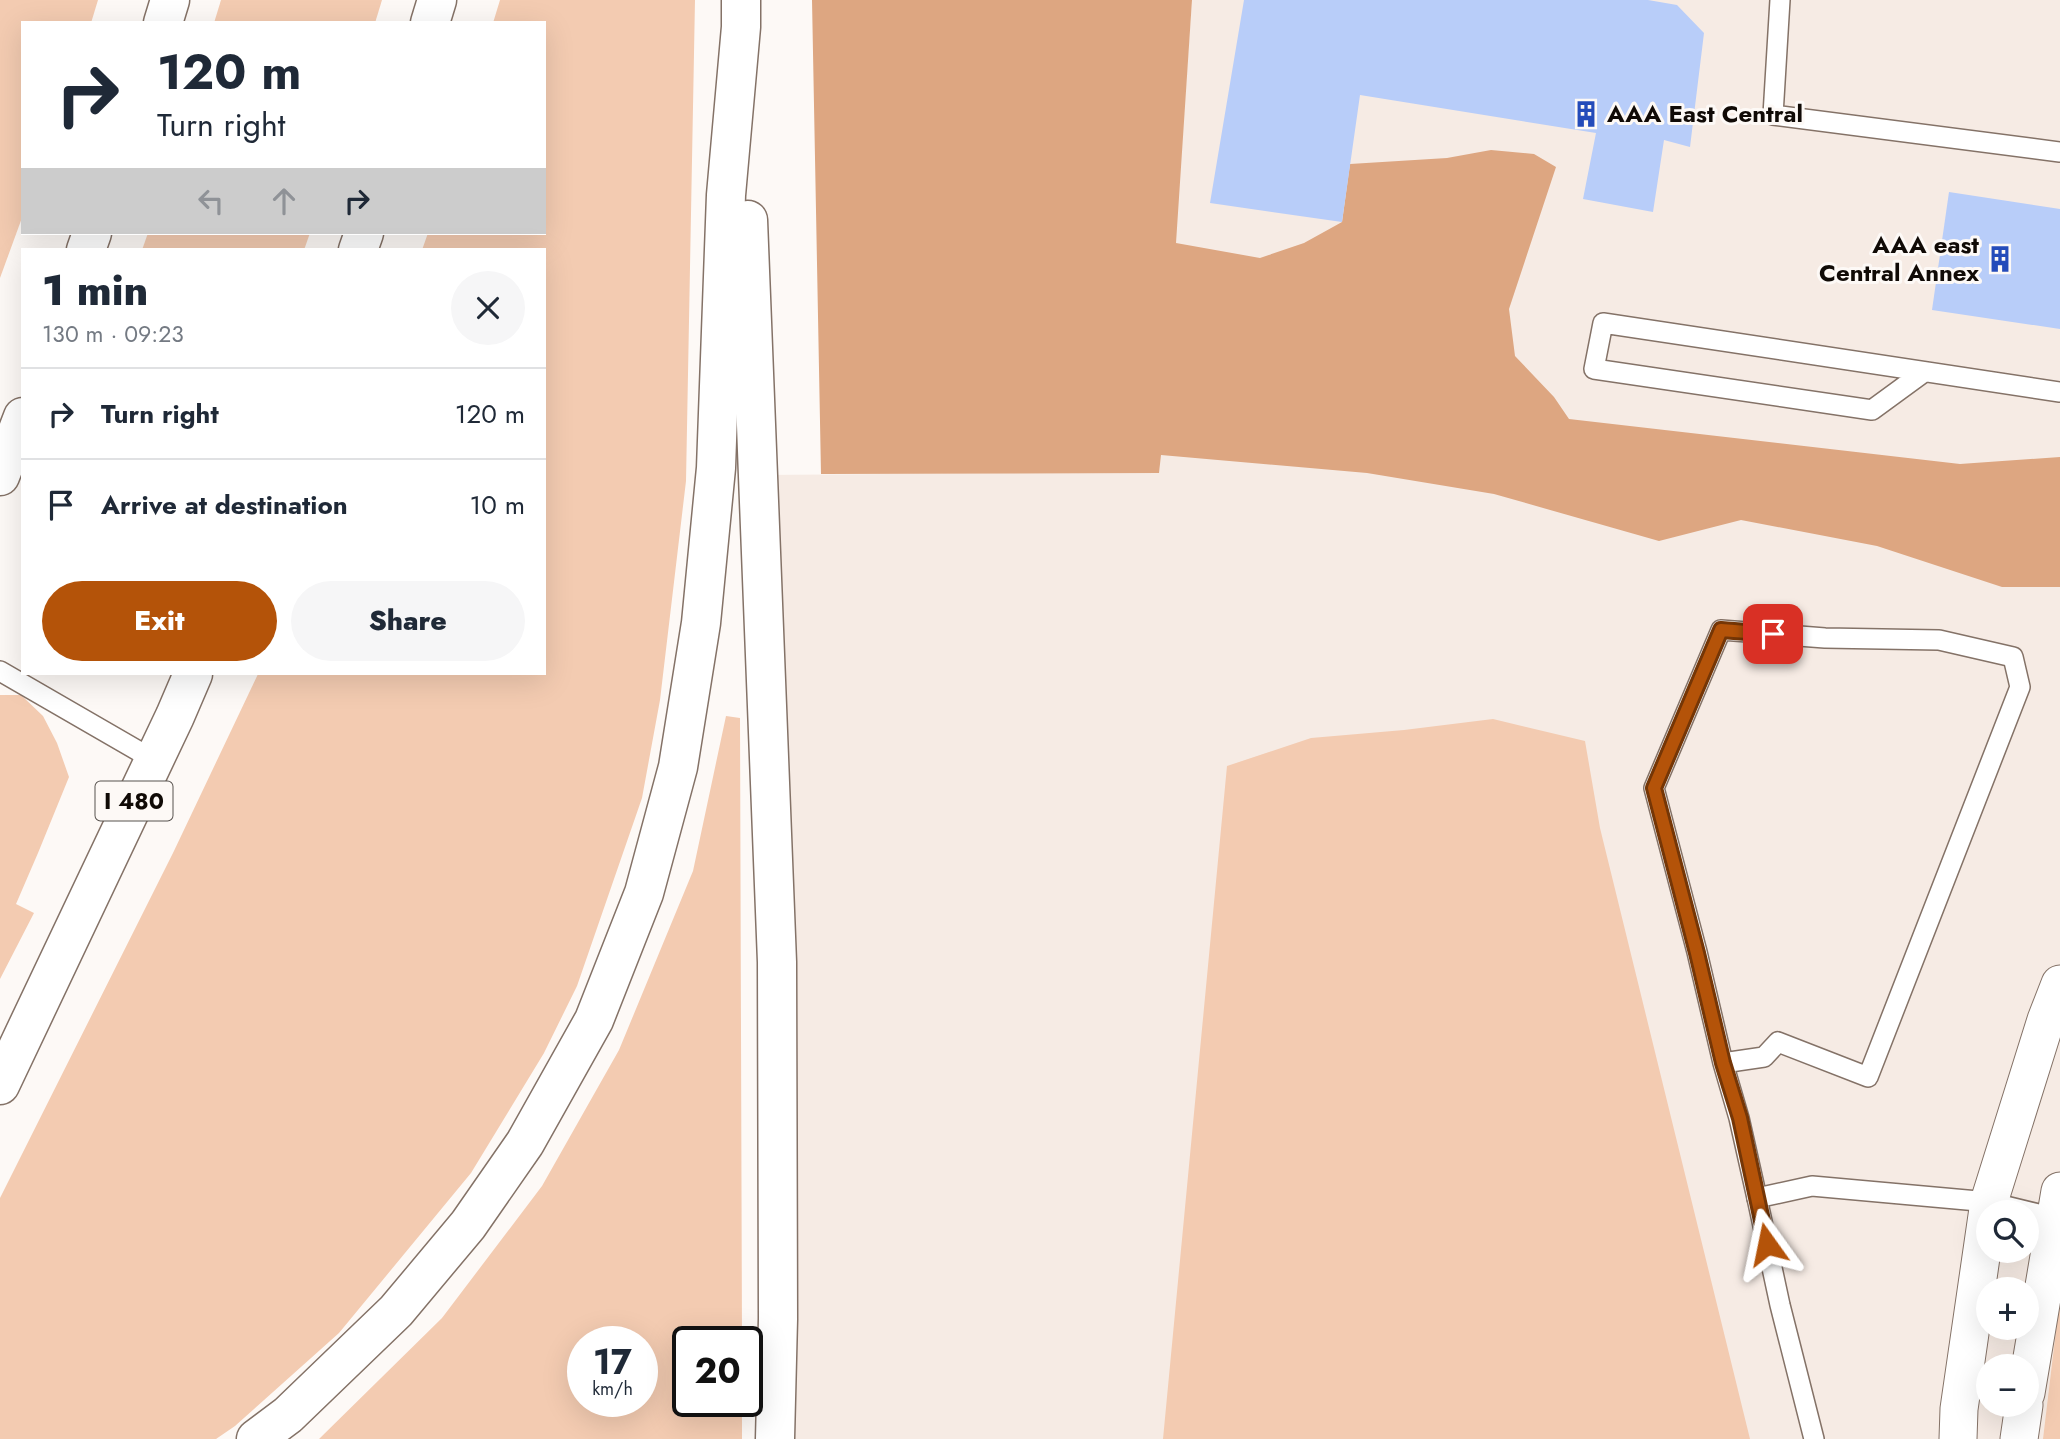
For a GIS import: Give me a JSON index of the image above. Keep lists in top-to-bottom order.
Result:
{
  "streets": {
    "highway": ["I 480"]
  },
  "places": {
    "building": ["AAA East Central", "AAA east Central Annex"]
  },
  "page": {
    "turn": ["120 m", "Turn right"],
    "heading": ["1 min", "130 m · 09:23"],
    "list": [
      {
        "name": "Turn right",
        "value": "120 m"
      },
      {
        "name": "Arrive at destination",
        "value": "10 m"
      }
    ],
    "buttons": ["Exit", "Share"],
    "map_buttons": ["+", "−"],
    "speed": "17 km/h",
    "limit": "20"
  }
}
